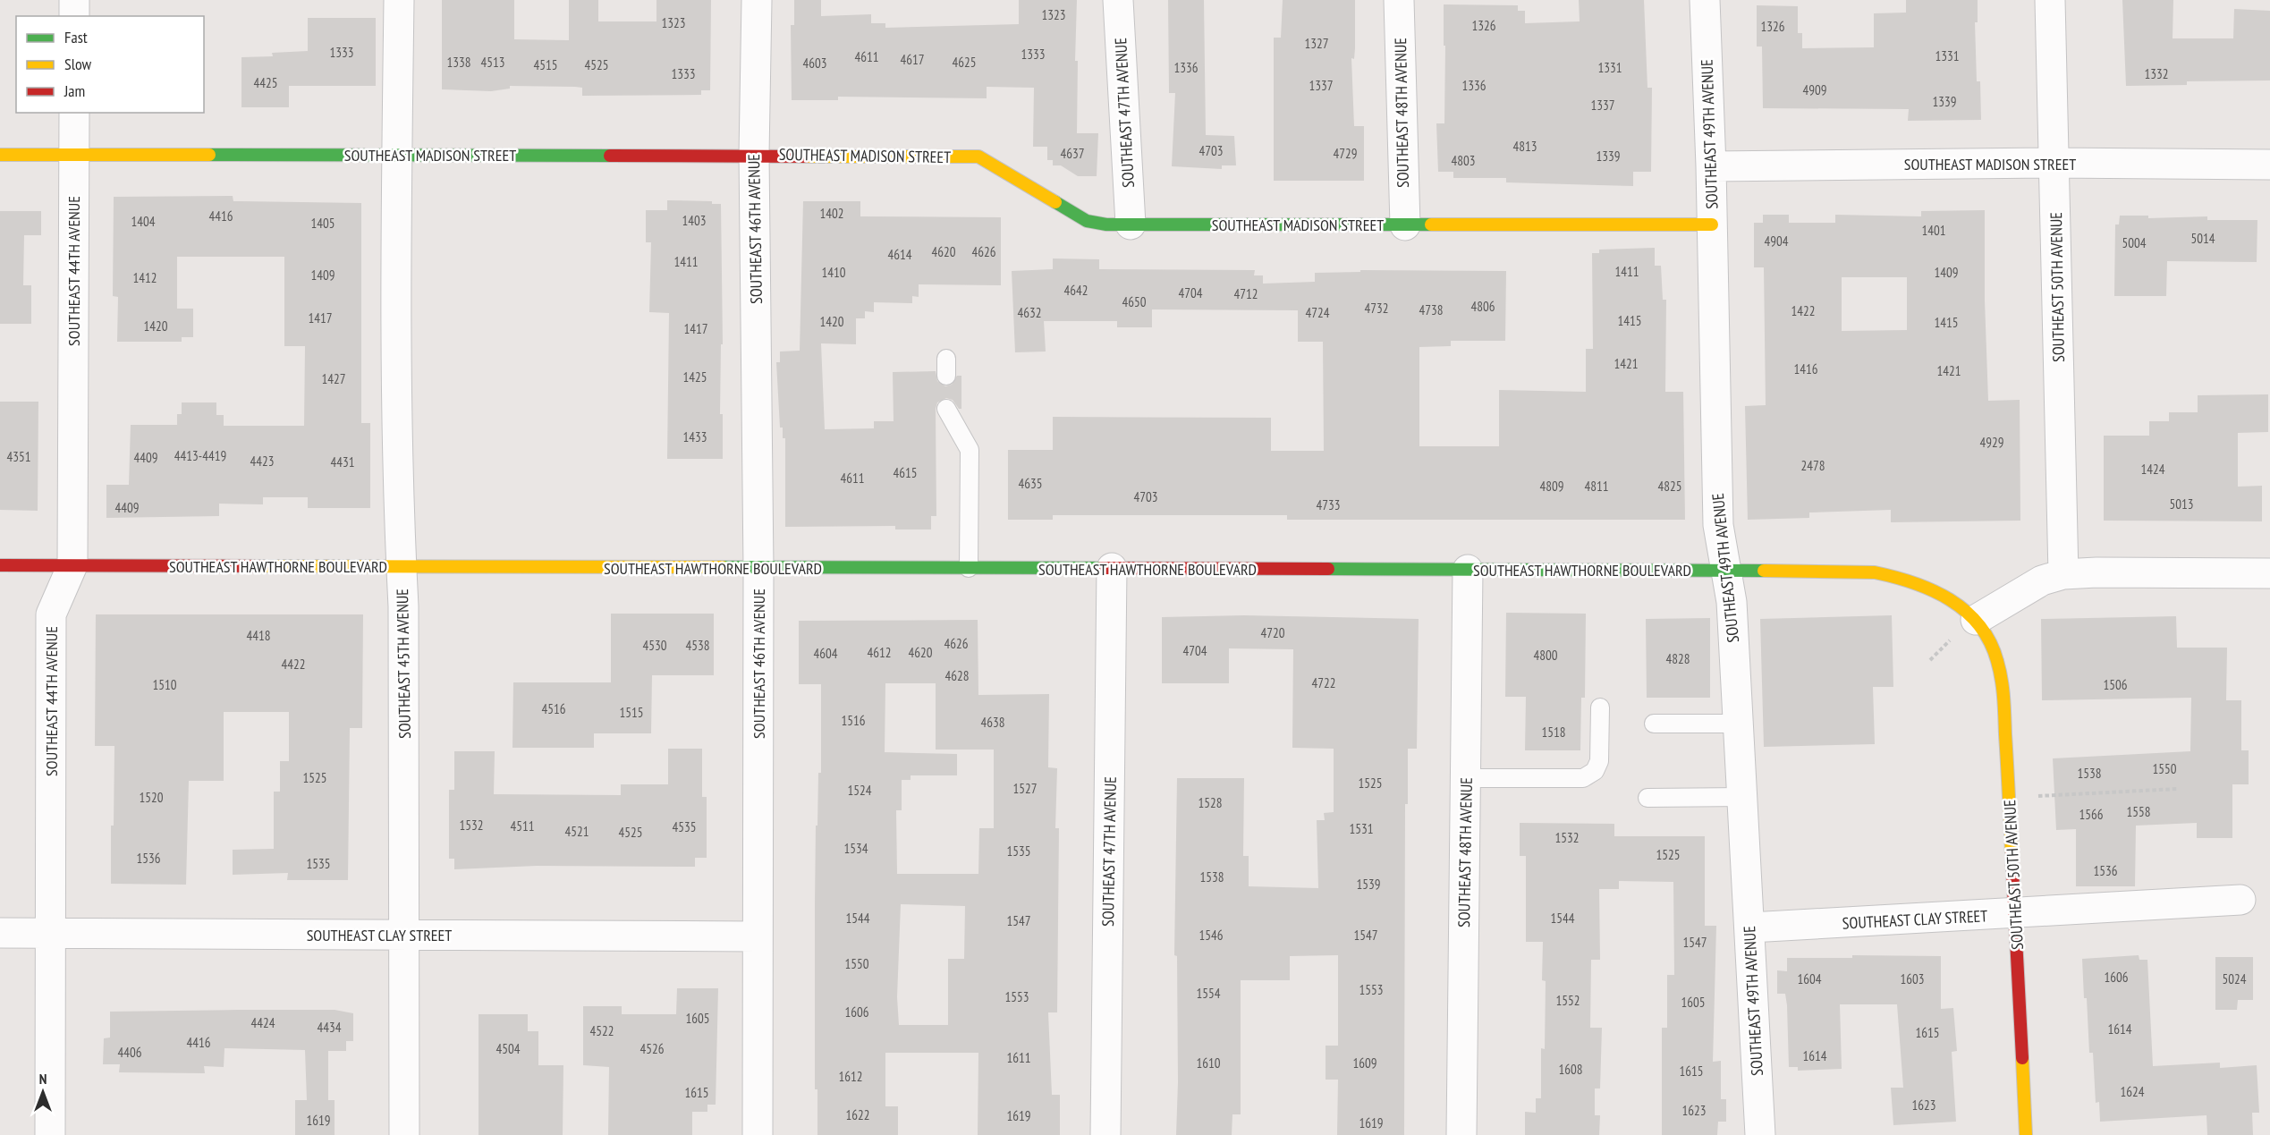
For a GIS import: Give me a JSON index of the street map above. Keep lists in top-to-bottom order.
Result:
{
  "streets": {
    "main road": ["SOUTHEAST MADISON STREET", "SOUTHEAST 50TH AVENUE", "SOUTHEAST HAWTHORNE BOULEVARD"],
    "street": [
      "SOUTHEAST 47TH AVENUE",
      "SOUTHEAST 48TH AVENUE",
      "SOUTHEAST 49TH AVENUE",
      "SOUTHEAST 46TH AVENUE",
      "SOUTHEAST 44TH AVENUE",
      "SOUTHEAST 45TH AVENUE",
      "SOUTHEAST CLAY STREET"
    ]
  },
  "crossings": [
    ["SOUTHEAST 47TH AVENUE", "SOUTHEAST MADISON STREET"],
    ["SOUTHEAST 47TH AVENUE", "SOUTHEAST HAWTHORNE BOULEVARD"],
    ["SOUTHEAST 48TH AVENUE", "SOUTHEAST MADISON STREET"],
    ["SOUTHEAST 48TH AVENUE", "SOUTHEAST HAWTHORNE BOULEVARD"],
    ["SOUTHEAST 49TH AVENUE", "SOUTHEAST MADISON STREET"],
    ["SOUTHEAST 49TH AVENUE", "SOUTHEAST HAWTHORNE BOULEVARD"],
    ["SOUTHEAST 49TH AVENUE", "SOUTHEAST CLAY STREET"],
    ["SOUTHEAST MADISON STREET", "SOUTHEAST 46TH AVENUE"],
    ["SOUTHEAST MADISON STREET", "SOUTHEAST 44TH AVENUE"],
    ["SOUTHEAST MADISON STREET", "SOUTHEAST 50TH AVENUE"],
    ["SOUTHEAST MADISON STREET", "SOUTHEAST 45TH AVENUE"],
    ["SOUTHEAST 46TH AVENUE", "SOUTHEAST HAWTHORNE BOULEVARD"],
    ["SOUTHEAST 46TH AVENUE", "SOUTHEAST CLAY STREET"],
    ["SOUTHEAST 44TH AVENUE", "SOUTHEAST HAWTHORNE BOULEVARD"],
    ["SOUTHEAST 44TH AVENUE", "SOUTHEAST CLAY STREET"],
    ["SOUTHEAST 50TH AVENUE", "SOUTHEAST HAWTHORNE BOULEVARD"],
    ["SOUTHEAST 50TH AVENUE", "SOUTHEAST CLAY STREET"],
    ["SOUTHEAST HAWTHORNE BOULEVARD", "SOUTHEAST 45TH AVENUE"],
    ["SOUTHEAST 45TH AVENUE", "SOUTHEAST CLAY STREET"]
  ],
  "house_numbers": [
    "1323",
    "1323",
    "1326",
    "1326",
    "1327",
    "1333",
    "1333",
    "1331",
    "4611",
    "4617",
    "1338",
    "4513",
    "4625",
    "4603",
    "4515",
    "4525",
    "1336",
    "1331",
    "1333",
    "1332",
    "4425",
    "1337",
    "1336",
    "4909",
    "1339",
    "1337",
    "4813",
    "4703",
    "4637",
    "4729",
    "1339",
    "4803",
    "1402",
    "4416",
    "1403",
    "1404",
    "1405",
    "1401",
    "5014",
    "4904",
    "5004",
    "4620",
    "4626",
    "4614",
    "1411",
    "1411",
    "1410",
    "1409",
    "1409",
    "1412",
    "4642",
    "4704",
    "4712",
    "4650",
    "4806",
    "4732",
    "4738",
    "1422",
    "4632",
    "4724",
    "1417",
    "1415",
    "1420",
    "1415",
    "1420",
    "1417",
    "1421",
    "1416",
    "1421",
    "1425",
    "1427",
    "1433",
    "4929",
    "4413-4419",
    "4351",
    "4409",
    "4423",
    "4431",
    "2478",
    "1424",
    "4615",
    "4611",
    "4635",
    "4809",
    "4811",
    "4825",
    "4703",
    "5013",
    "4733",
    "4409",
    "4720",
    "4418",
    "4626",
    "4530",
    "4538",
    "4704",
    "4612",
    "4620",
    "4604",
    "4800",
    "4828",
    "4422",
    "4628",
    "4722",
    "1510",
    "1506",
    "4516",
    "1515",
    "1516",
    "4638",
    "1518",
    "1550",
    "1538",
    "1525",
    "1525",
    "1527",
    "1524",
    "1520",
    "1528",
    "1558",
    "1566",
    "1532",
    "4511",
    "4535",
    "1531",
    "4521",
    "4525",
    "1532",
    "1534",
    "1535",
    "1525",
    "1536",
    "1535",
    "1536",
    "1538",
    "1539",
    "1544",
    "1544",
    "1547",
    "1546",
    "1547",
    "1547",
    "1550",
    "1606",
    "1604",
    "1603",
    "5024",
    "1553",
    "1554",
    "1553",
    "1552",
    "1605",
    "1606",
    "1605",
    "4424",
    "4434",
    "1614",
    "4522",
    "1615",
    "4416",
    "4504",
    "4526",
    "4406",
    "1614",
    "1611",
    "1610",
    "1609",
    "1608",
    "1615",
    "1612",
    "1624",
    "1615",
    "1623",
    "1623",
    "1622",
    "1619",
    "1619",
    "1619"
  ],
  "legend": ["Fast", "Slow", "Jam"],
  "north": "top"
}
